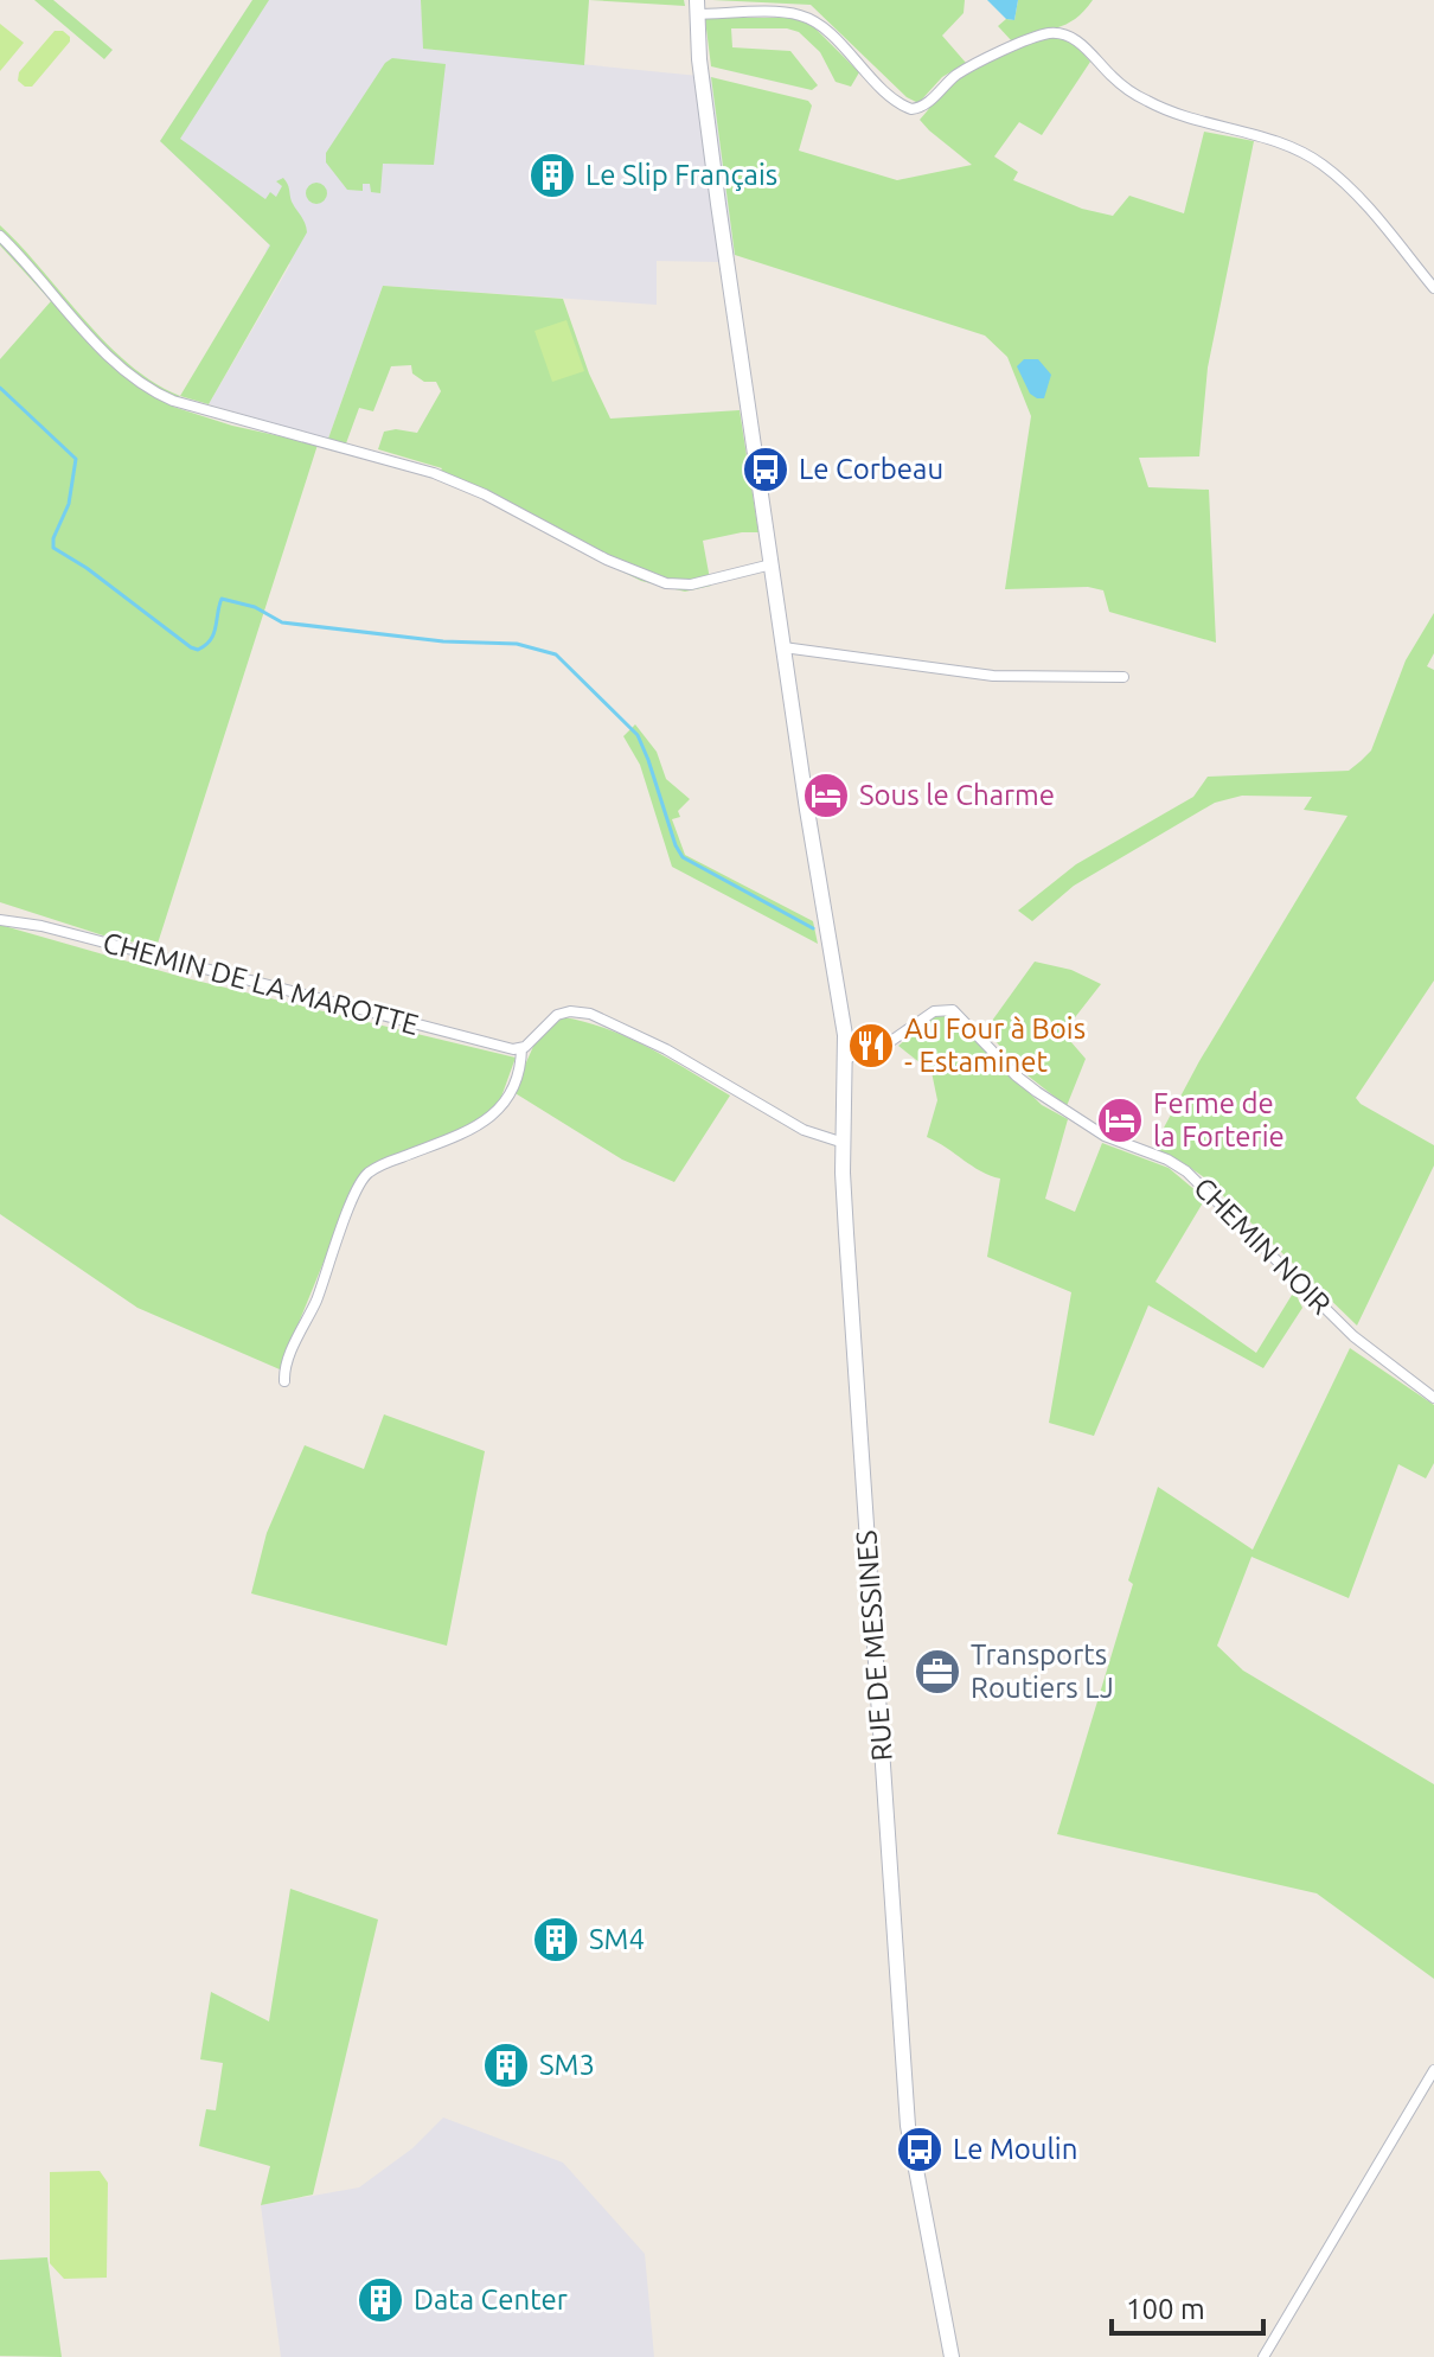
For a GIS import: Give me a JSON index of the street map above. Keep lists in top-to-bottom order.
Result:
{
  "streets": {
    "main road": ["RUE DE MESSINES"],
    "street": ["CHEMIN DE LA MAROTTE", "CHEMIN NOIR"]
  },
  "crossings": [
    ["CHEMIN NOIR", "RUE DE MESSINES"]
  ],
  "places": {
    "building": [
      "Le Slip Français",
      "SM4",
      "SM3",
      "Data Center"
    ],
    "bus stop": ["Le Corbeau", "Le Moulin"],
    "hotel": ["Sous le Charme", "Ferme de la Forterie"],
    "restaurant": ["Au Four à Bois - Estaminet"],
    "office": ["Transports Routiers LJ"]
  },
  "scale_bar": "100 m"
}
